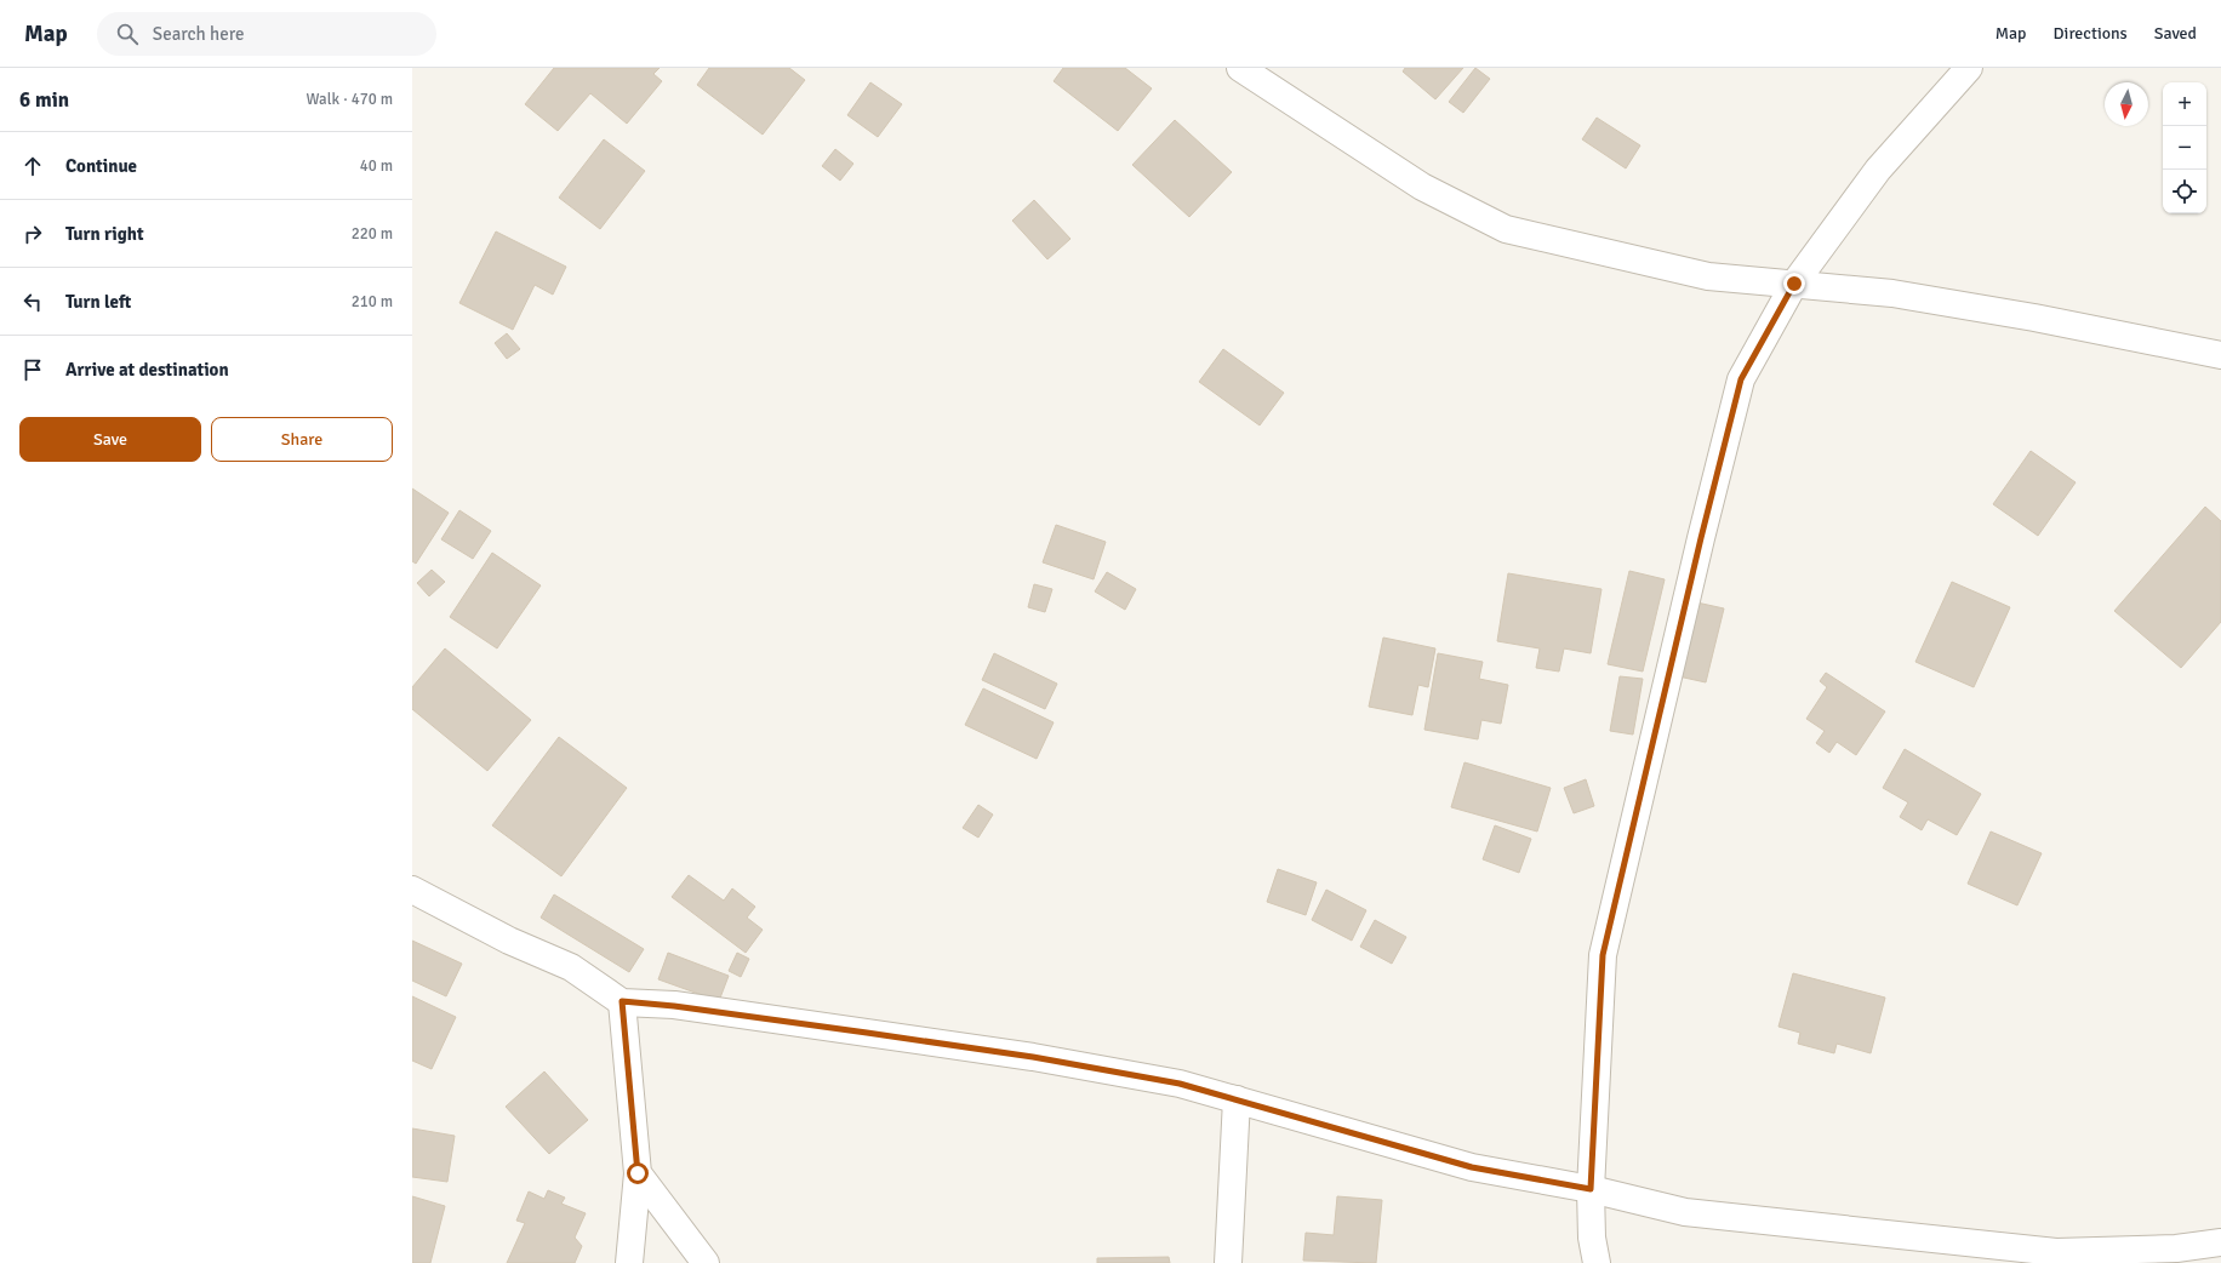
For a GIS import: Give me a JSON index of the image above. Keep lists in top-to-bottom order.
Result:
{
  "north": "bottom",
  "page": {
    "header": "Map",
    "search": "Search here",
    "nav": ["Map", "Directions", "Saved"],
    "heading": ["6 min", "Walk · 470 m"],
    "map_buttons": ["+", "−"],
    "list": [
      ["Continue", "40 m"],
      ["Turn right", "220 m"],
      ["Turn left", "210 m"],
      "Arrive at destination"
    ],
    "buttons": ["Save", "Share"]
  }
}
